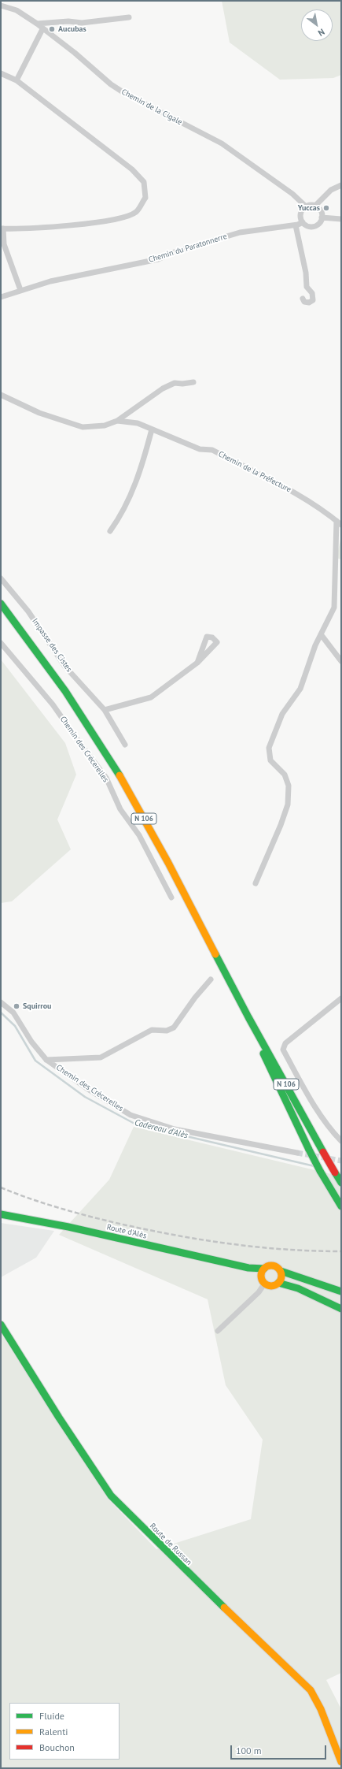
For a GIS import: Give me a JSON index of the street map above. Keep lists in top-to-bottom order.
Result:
{
  "streets": {
    "main road": ["N 106", "Route d'Alès", "Route de Russan"],
    "street": [
      "Chemin de la Cigale",
      "Chemin du Paratonnerre",
      "Chemin de la Préfecture",
      "Impasse des Cistes",
      "Chemin des Crécerelles"
    ]
  },
  "crossings": [
    ["Chemin de la Cigale", "Chemin du Paratonnerre"]
  ],
  "water": ["Cadereau d'Alès"],
  "places": ["Aucubas", "Yuccas", "Squirrou"],
  "legend": ["Fluide", "Ralenti", "Bouchon"],
  "scale_bar": "100 m",
  "north": "bottom right"
}
